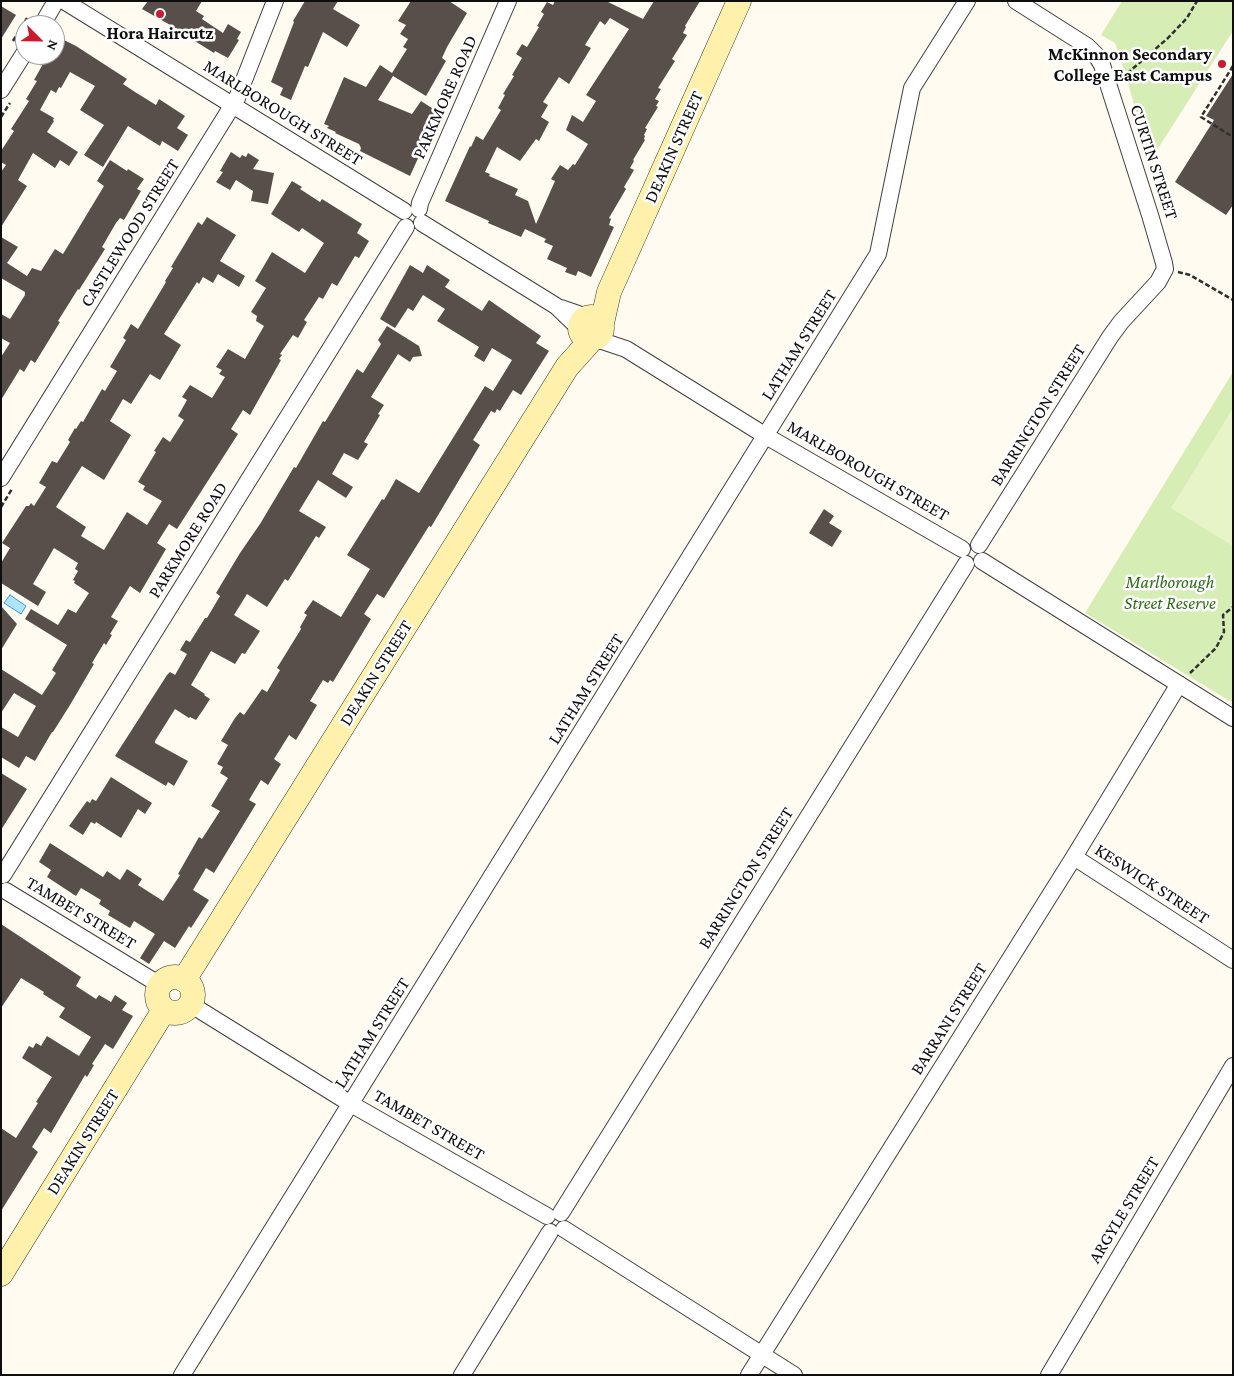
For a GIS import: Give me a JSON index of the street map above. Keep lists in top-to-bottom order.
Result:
{
  "streets": {
    "street": [
      "PARKMORE ROAD",
      "MARLBOROUGH STREET",
      "DEAKIN STREET",
      "CURTIN STREET",
      "CASTLEWOOD STREET",
      "LATHAM STREET",
      "BARRINGTON STREET",
      "KESWICK STREET",
      "TAMBET STREET",
      "BARRANI STREET",
      "ARGYLE STREET"
    ]
  },
  "crossings": [
    ["PARKMORE ROAD", "MARLBOROUGH STREET"],
    ["MARLBOROUGH STREET", "DEAKIN STREET"],
    ["MARLBOROUGH STREET", "CASTLEWOOD STREET"],
    ["MARLBOROUGH STREET", "LATHAM STREET"],
    ["MARLBOROUGH STREET", "BARRINGTON STREET"],
    ["DEAKIN STREET", "TAMBET STREET"],
    ["CURTIN STREET", "BARRINGTON STREET"],
    ["LATHAM STREET", "TAMBET STREET"],
    ["BARRINGTON STREET", "TAMBET STREET"],
    ["KESWICK STREET", "BARRANI STREET"],
    ["TAMBET STREET", "BARRANI STREET"]
  ],
  "parks": ["Marlborough Street Reserve"],
  "places": ["Hora Haircutz", "McKinnon Secondary College East Campus"],
  "north": "bottom right"
}
